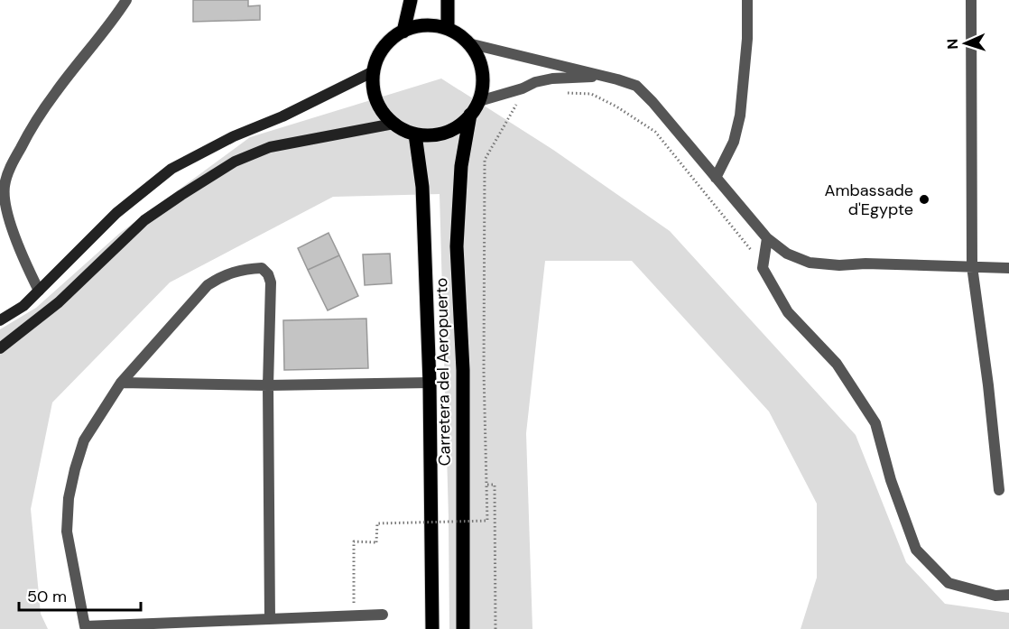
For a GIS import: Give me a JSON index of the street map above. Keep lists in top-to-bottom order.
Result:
{
  "streets": {
    "main road": ["Carretera del Aeropuerto"]
  },
  "places": ["Ambassade d'Egypte"],
  "scale_bar": "50 m",
  "north": "left"
}
